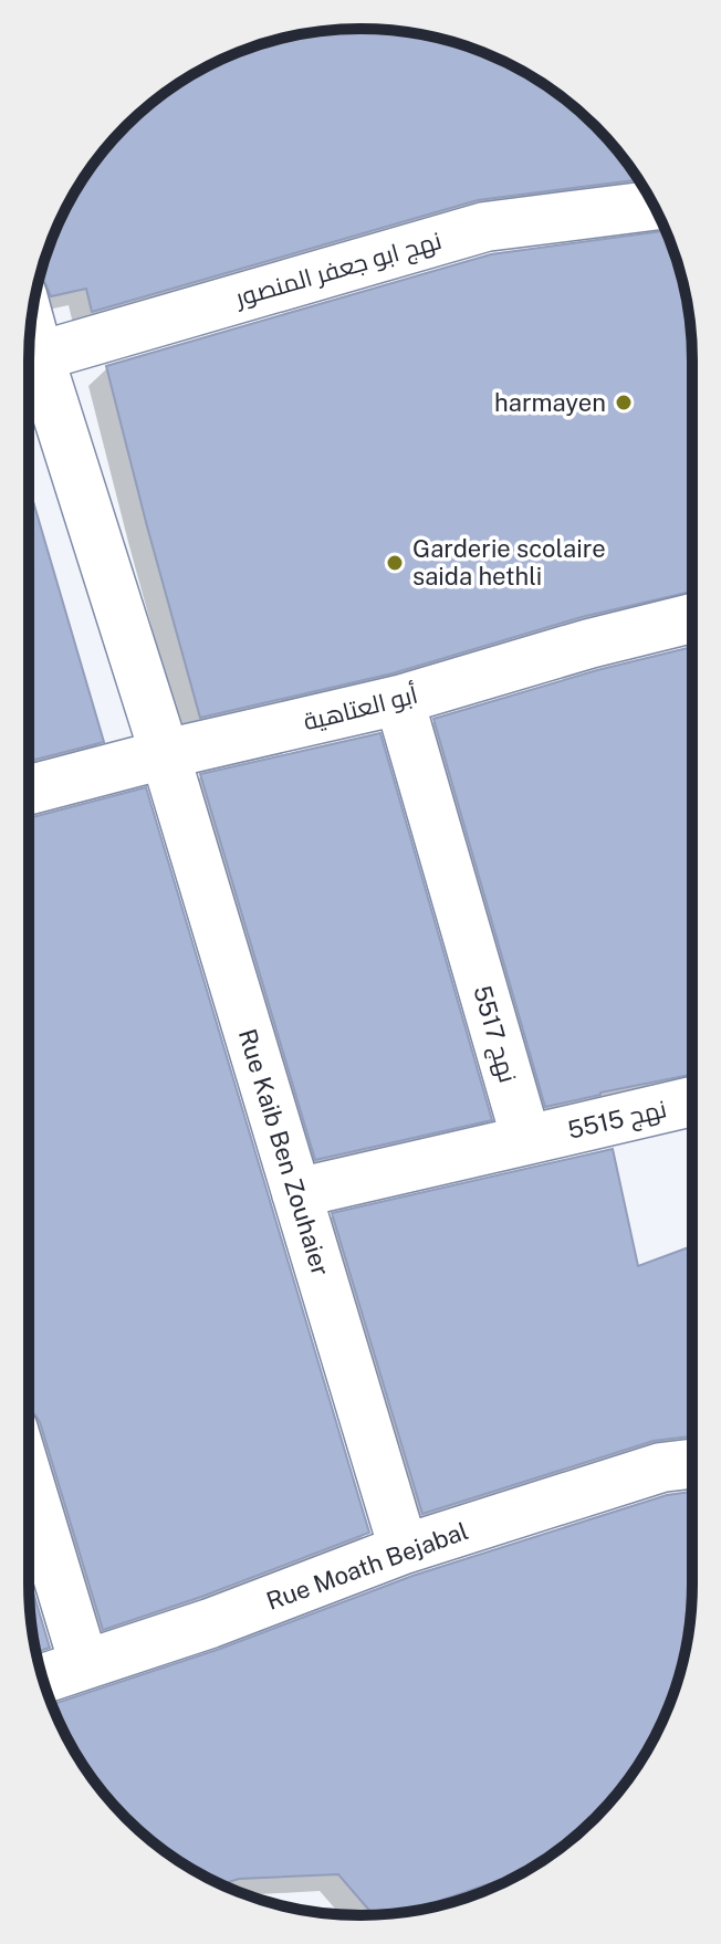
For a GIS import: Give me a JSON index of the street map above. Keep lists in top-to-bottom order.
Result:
{
  "streets": {
    "street": [
      "نهج ابو جعفر المنصور",
      "أبو العتاهية",
      "نهج 5517",
      "نهج 5515",
      "Rue Kaib Ben Zouhaier",
      "Rue Moath Bejabal"
    ]
  },
  "crossings": [
    ["أبو العتاهية", "نهج 5517"],
    ["أبو العتاهية", "Rue Kaib Ben Zouhaier"],
    ["نهج 5517", "نهج 5515"],
    ["Rue Kaib Ben Zouhaier", "Rue Moath Bejabal"]
  ],
  "places": ["harmayen", "Garderie scolaire saida hethli"]
}
